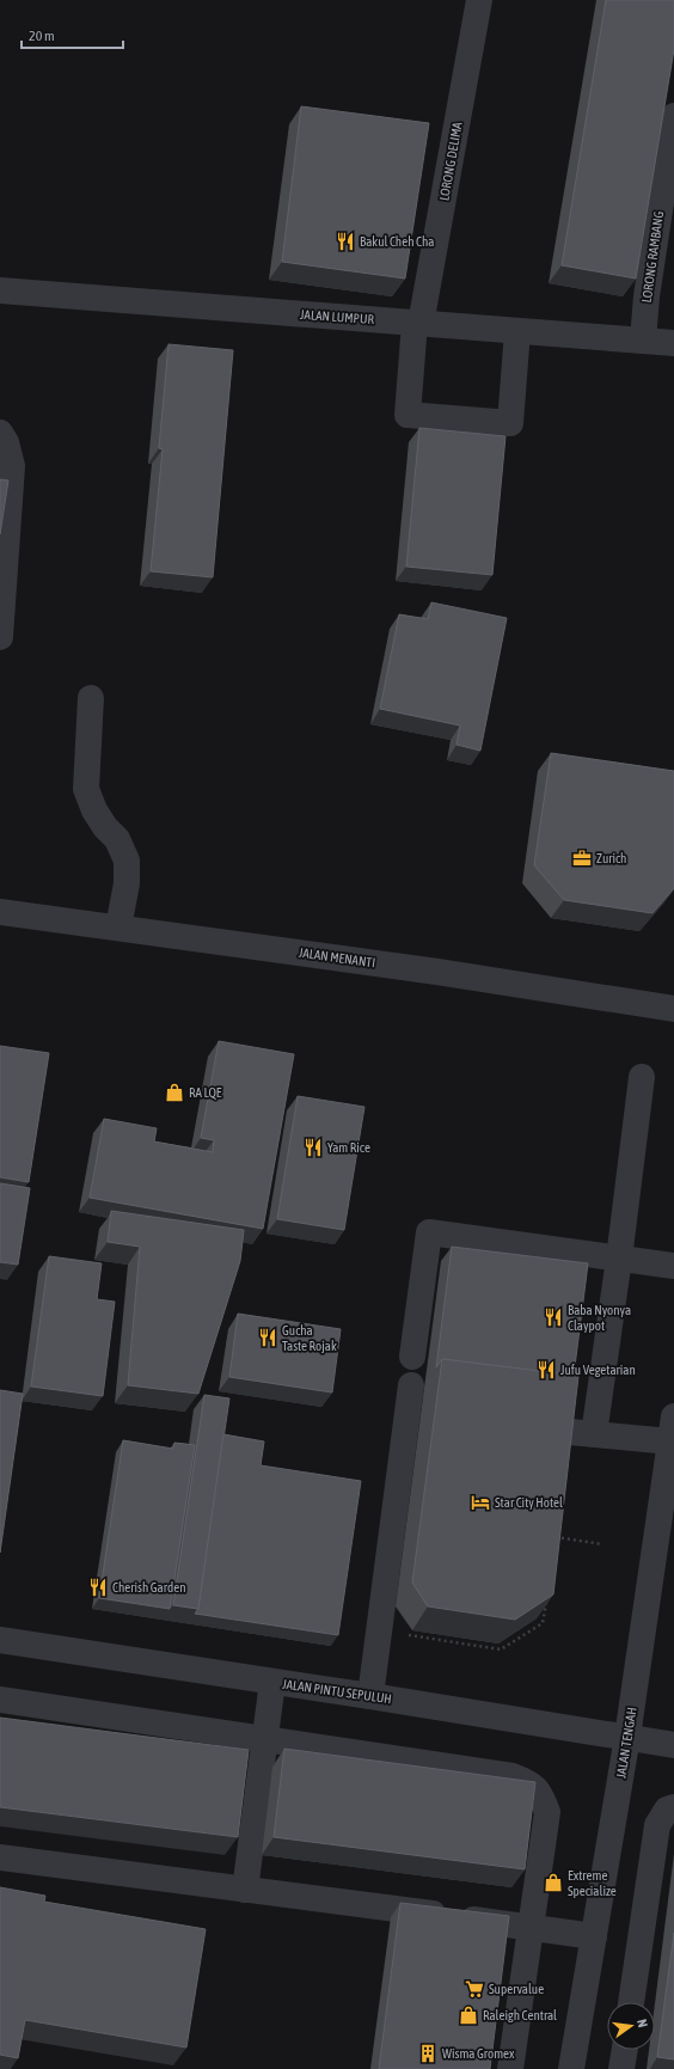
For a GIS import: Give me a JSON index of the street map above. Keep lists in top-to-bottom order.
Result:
{
  "streets": {
    "street": [
      "LORONG DELIMA",
      "LORONG RAMBANG",
      "JALAN LUMPUR",
      "JALAN MENANTI",
      "JALAN PINTU SEPULUH",
      "JALAN TENGAH"
    ]
  },
  "crossings": [
    ["LORONG DELIMA", "JALAN LUMPUR"],
    ["LORONG RAMBANG", "JALAN LUMPUR"],
    ["JALAN PINTU SEPULUH", "JALAN TENGAH"]
  ],
  "places": {
    "restaurant": [
      "Bakul Cheh Cha",
      "Yam Rice",
      "Baba Nyonya Claypot",
      "Gucha Taste Rojak",
      "Jufu Vegetarian",
      "Cherish Garden"
    ],
    "office": ["Zurich"],
    "shop": ["RA LQE", "Extreme Specialize", "Raleigh Central"],
    "hotel": ["Star City Hotel"],
    "supermarket": ["Supervalue"],
    "building": ["Wisma Gromex"]
  },
  "scale_bar": "20 m",
  "north": "right"
}
